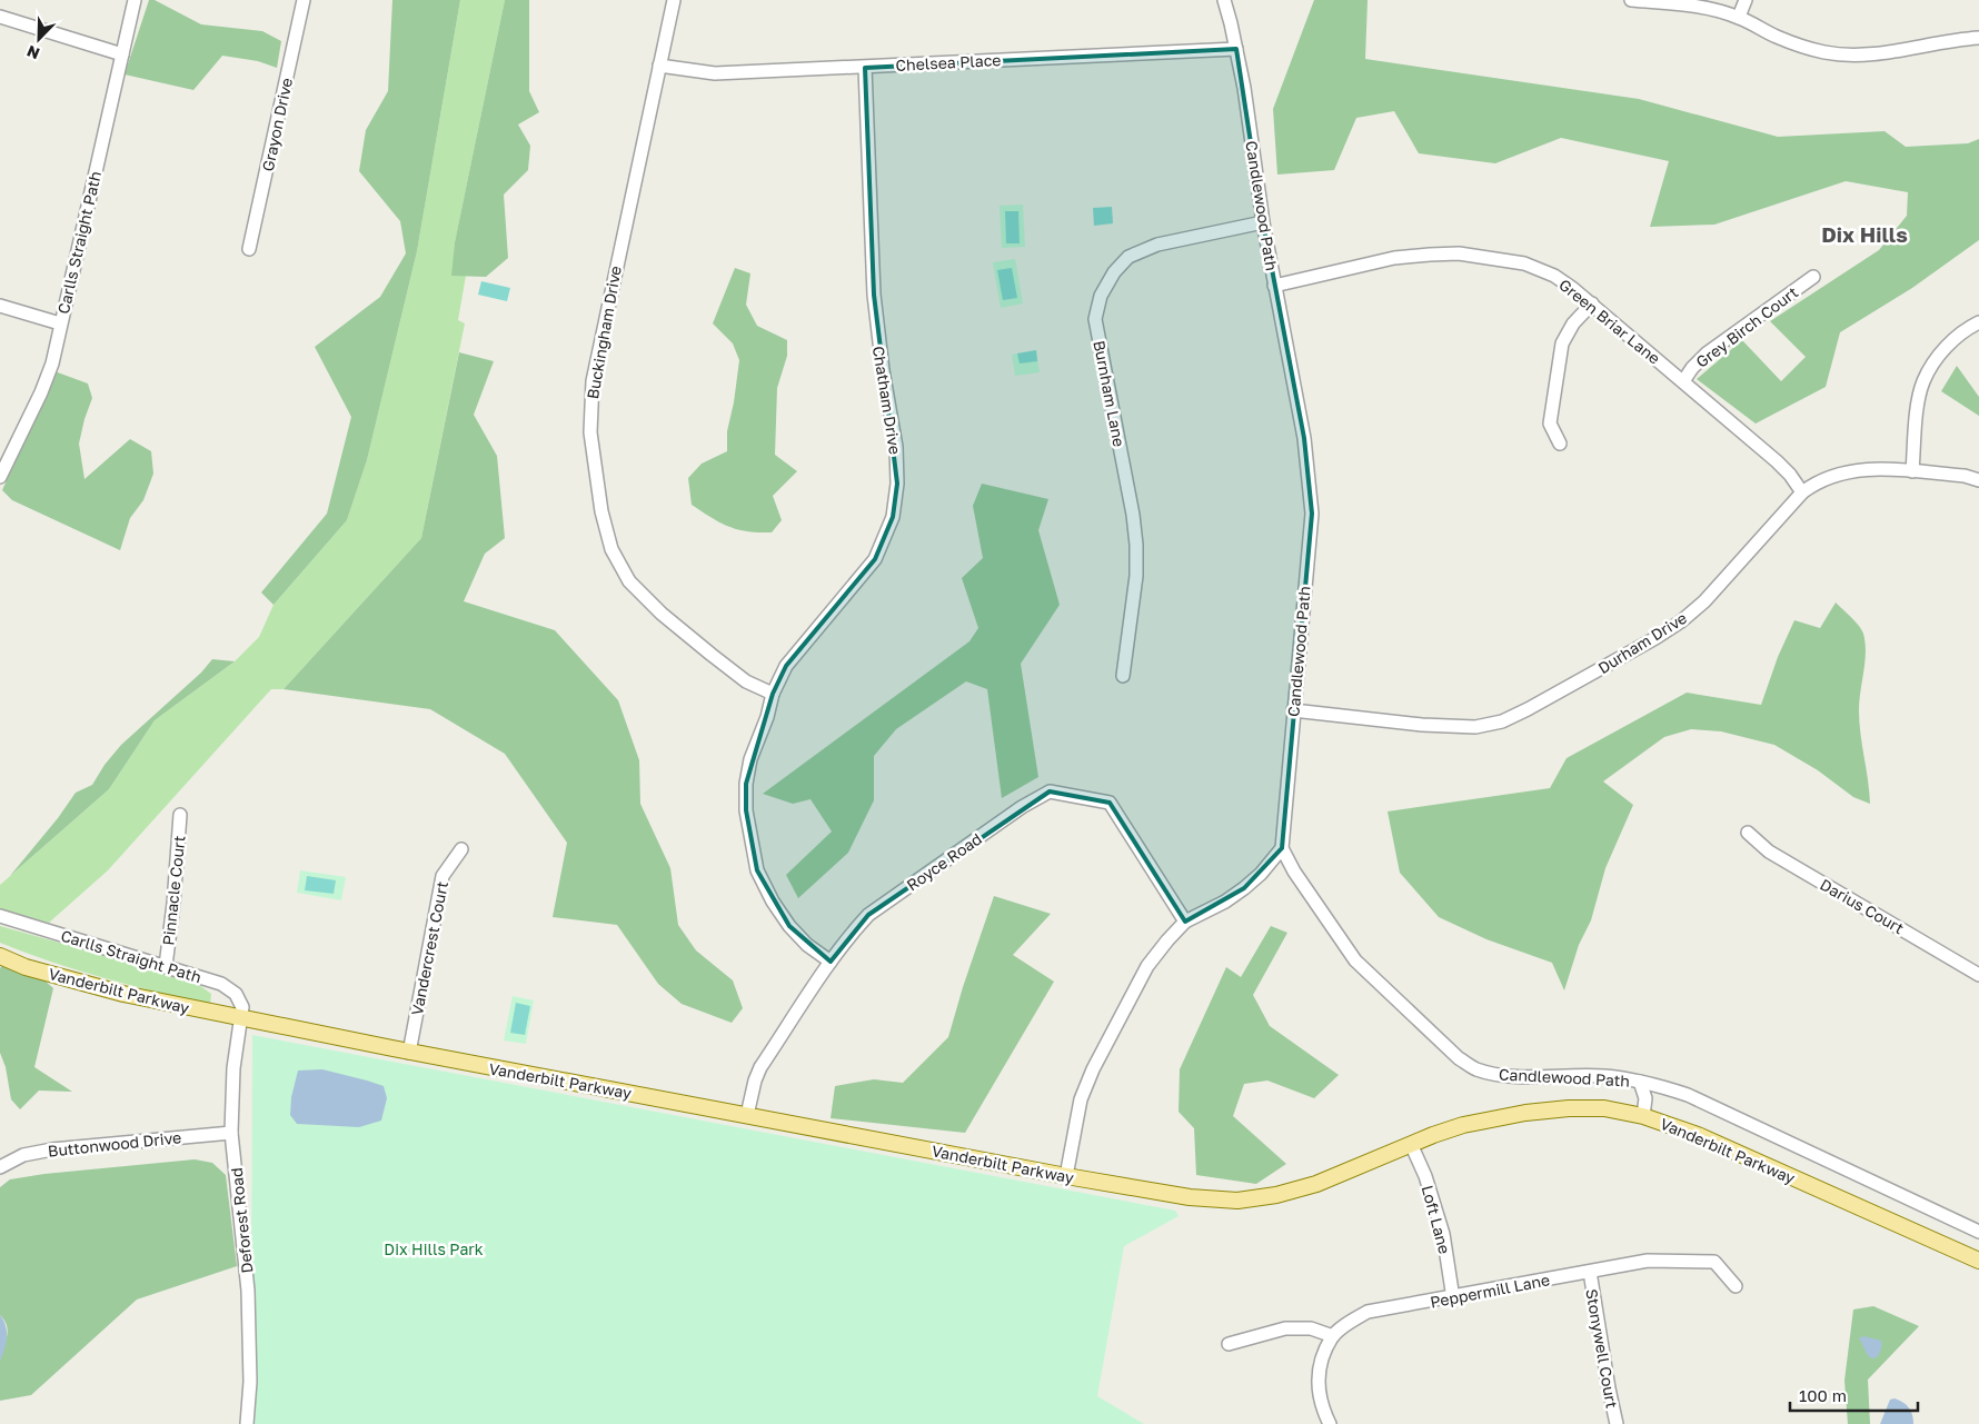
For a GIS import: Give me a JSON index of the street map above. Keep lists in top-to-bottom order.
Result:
{
  "streets": {
    "main road": ["Vanderbilt Parkway"],
    "street": [
      "Chelsea Place",
      "Grayon Drive",
      "Candlewood Path",
      "Carlls Straight Path",
      "Green Briar Lane",
      "Grey Birch Court",
      "Buckingham Drive",
      "Burnham Lane",
      "Chatham Drive",
      "Durham Drive",
      "Royce Road",
      "Pinnacle Court",
      "Darius Court",
      "Vandercrest Court",
      "Buttonwood Drive",
      "Loft Lane",
      "Deforest Road",
      "Peppermill Lane",
      "Stonywell Court"
    ]
  },
  "crossings": [
    ["Chelsea Place", "Candlewood Path"],
    ["Chelsea Place", "Buckingham Drive"],
    ["Chelsea Place", "Chatham Drive"],
    ["Candlewood Path", "Green Briar Lane"],
    ["Candlewood Path", "Burnham Lane"],
    ["Candlewood Path", "Durham Drive"],
    ["Candlewood Path", "Vanderbilt Parkway"],
    ["Carlls Straight Path", "Pinnacle Court"],
    ["Carlls Straight Path", "Vanderbilt Parkway"],
    ["Carlls Straight Path", "Deforest Road"],
    ["Green Briar Lane", "Grey Birch Court"],
    ["Green Briar Lane", "Durham Drive"],
    ["Buckingham Drive", "Chatham Drive"],
    ["Chatham Drive", "Royce Road"],
    ["Royce Road", "Vanderbilt Parkway"],
    ["Vandercrest Court", "Vanderbilt Parkway"],
    ["Vanderbilt Parkway", "Loft Lane"],
    ["Vanderbilt Parkway", "Deforest Road"],
    ["Buttonwood Drive", "Deforest Road"],
    ["Loft Lane", "Peppermill Lane"],
    ["Peppermill Lane", "Stonywell Court"]
  ],
  "districts": ["Dix Hills"],
  "parks": ["Dix Hills Park"],
  "scale_bar": "100 m",
  "north": "bottom left"
}
